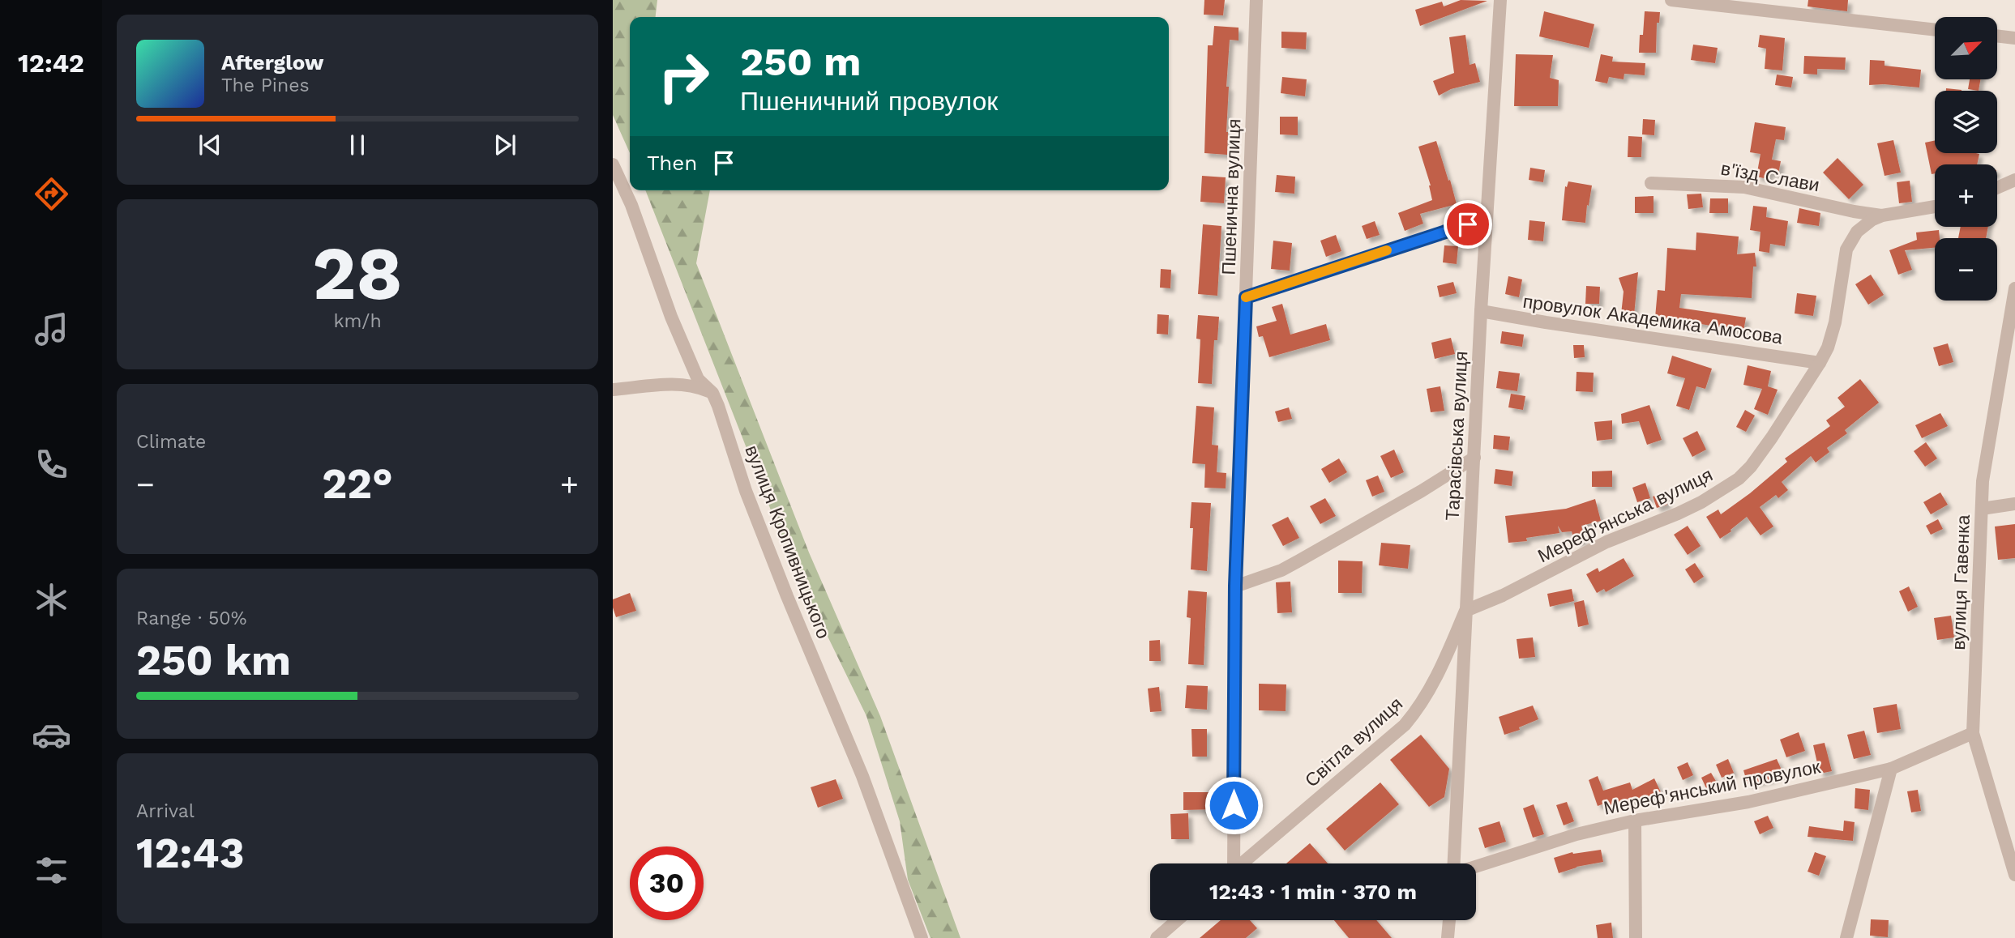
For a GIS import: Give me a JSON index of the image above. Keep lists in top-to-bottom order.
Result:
{
  "streets": {
    "street": [
      "в'їзд Слави",
      "Пшенична вулиця",
      "провулок Академика Амосова",
      "Тарасівська вулиця",
      "Мереф'янська вулиця",
      "вулиця Кропивницького",
      "вулиця Гавенка",
      "Світла вулиця",
      "Мереф'янський провулок"
    ]
  },
  "crossings": [
    ["в'їзд Слави", "Мереф'янська вулиця"],
    ["провулок Академика Амосова", "Тарасівська вулиця"],
    ["провулок Академика Амосова", "Мереф'янська вулиця"],
    ["Тарасівська вулиця", "Мереф'янська вулиця"],
    ["Тарасівська вулиця", "Світла вулиця"],
    ["Мереф'янська вулиця", "Світла вулиця"],
    ["вулиця Гавенка", "Мереф'янський провулок"]
  ],
  "north": "top right",
  "page": {
    "tabs": "12:42",
    "map_buttons": ["+", "−"],
    "turn": ["250 m", "Пшеничний провулок"],
    "song": ["Afterglow", "The Pines"],
    "then": "Then",
    "tile": [
      ["28", "km/h"],
      "Climate",
      ["Range · 50%", "250 km"],
      ["Arrival", "12:43"]
    ],
    "heat": ["−", "22°", "+"],
    "limit": "30",
    "trip": "12:43 · 1 min · 370 m"
  }
}
